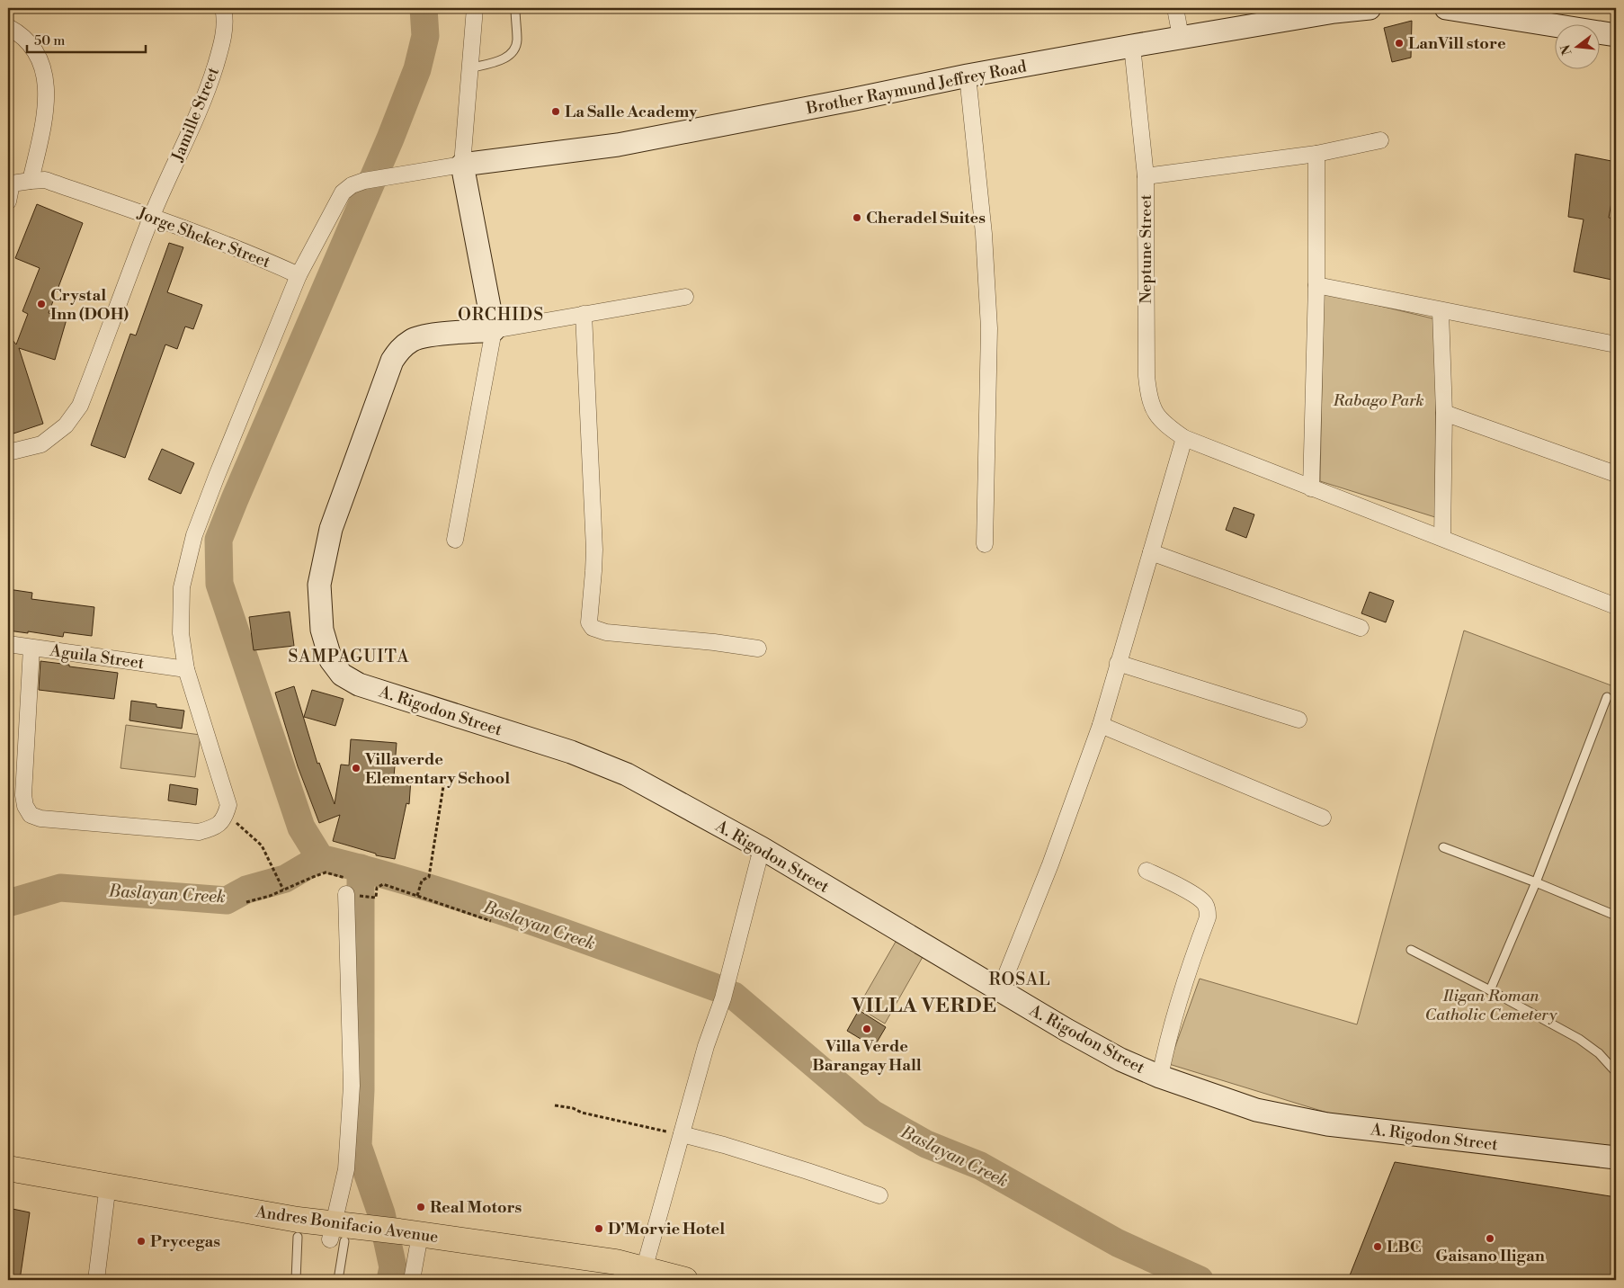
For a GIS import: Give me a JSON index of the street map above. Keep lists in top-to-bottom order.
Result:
{
  "streets": {
    "highway": ["Andres Bonifacio Avenue"],
    "street": [
      "Brother Raymund Jeffrey Road",
      "Jamille Street",
      "Jorge Sheker Street",
      "Neptune Street",
      "Aguila Street",
      "A. Rigodon Street"
    ]
  },
  "crossings": [
    ["Brother Raymund Jeffrey Road", "Neptune Street"],
    ["Jamille Street", "Jorge Sheker Street"]
  ],
  "districts": [
    "ORCHIDS",
    "SAMPAGUITA",
    "ROSAL",
    "VILLA VERDE"
  ],
  "water": ["Baslayan Creek"],
  "parks": ["Rabago Park", "Iligan Roman Catholic Cemetery"],
  "places": [
    "LanVill store",
    "La Salle Academy",
    "Cheradel Suites",
    "Crystal Inn (DOH)",
    "Villaverde Elementary School",
    "Villa Verde Barangay Hall",
    "Real Motors",
    "D'Morvie Hotel",
    "Gaisano Iligan",
    "Prycegas",
    "LBC"
  ],
  "scale_bar": "50 m",
  "north": "left"
}
